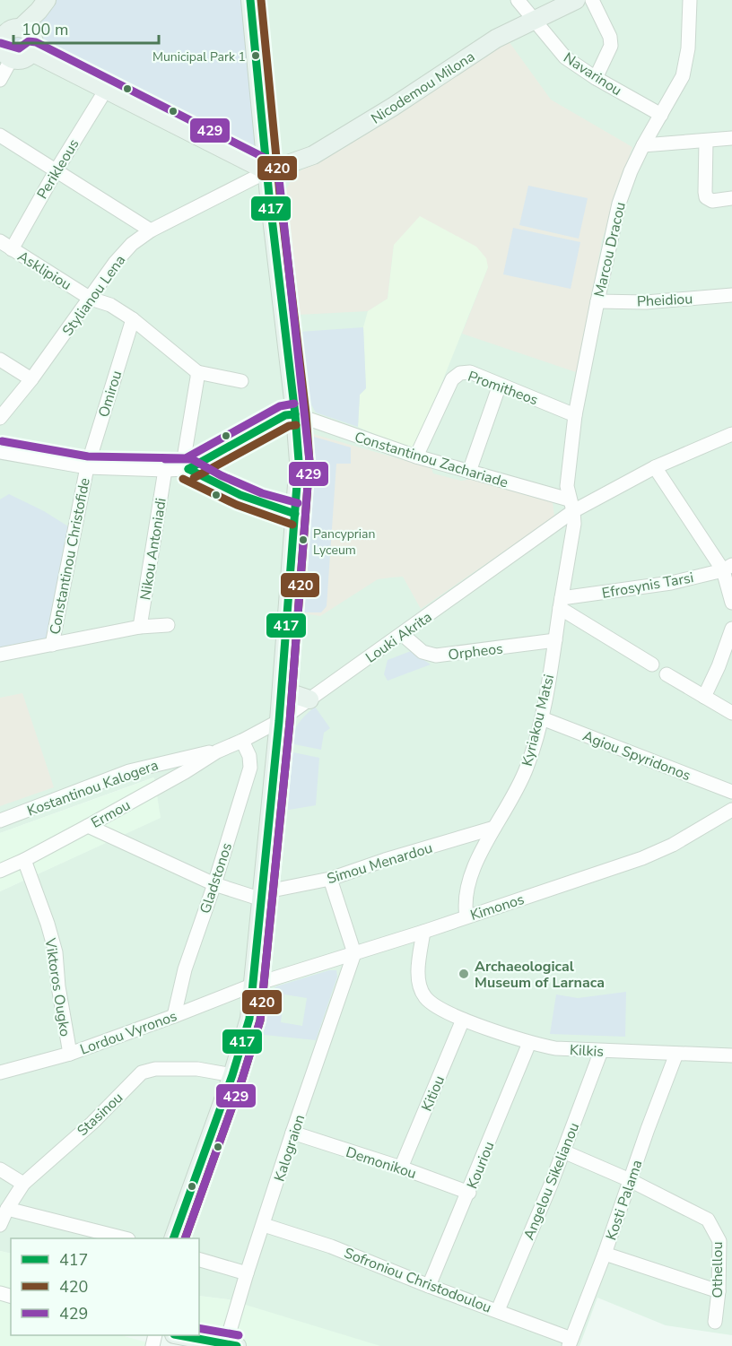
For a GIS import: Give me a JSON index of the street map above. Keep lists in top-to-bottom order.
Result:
{
  "streets": {
    "main road": ["Nicodemou Milona"],
    "street": [
      "Navarinou",
      "Perikleous",
      "Marcou Dracou",
      "Asklipiou",
      "Stylianou Lena",
      "Pheidiou",
      "Promitheos",
      "Omirou",
      "Constantinou Zachariade",
      "Nikou Antoniadi",
      "Constantinou Christofide",
      "Efrosynis Tarsi",
      "Louki Akrita",
      "Orpheos",
      "Kyriakou Matsi",
      "Agiou Spyridonos",
      "Kostantinou Kalogera",
      "Ermou",
      "Simou Menardou",
      "Gladstonos",
      "Kimonos",
      "Viktoros Ougko",
      "Lordou Vyronos",
      "Kilkis",
      "Kitiou",
      "Stasinou",
      "Kalograion",
      "Demonikou",
      "Kouriou",
      "Angelou Sikelianou",
      "Kosti Palama",
      "Othellou",
      "Sofroniou Christodoulou"
    ]
  },
  "crossings": [
    ["Navarinou", "Nicodemou Milona"],
    ["Navarinou", "Marcou Dracou"],
    ["Nicodemou Milona", "Stylianou Lena"],
    ["Perikleous", "Asklipiou"],
    ["Marcou Dracou", "Pheidiou"],
    ["Marcou Dracou", "Promitheos"],
    ["Marcou Dracou", "Constantinou Zachariade"],
    ["Marcou Dracou", "Louki Akrita"],
    ["Marcou Dracou", "Kyriakou Matsi"],
    ["Asklipiou", "Stylianou Lena"],
    ["Asklipiou", "Omirou"],
    ["Promitheos", "Constantinou Zachariade"],
    ["Omirou", "Constantinou Christofide"],
    ["Constantinou Zachariade", "Louki Akrita"],
    ["Constantinou Zachariade", "Kyriakou Matsi"],
    ["Efrosynis Tarsi", "Kyriakou Matsi"],
    ["Louki Akrita", "Orpheos"],
    ["Louki Akrita", "Kyriakou Matsi"],
    ["Louki Akrita", "Kostantinou Kalogera"],
    ["Louki Akrita", "Ermou"],
    ["Louki Akrita", "Gladstonos"],
    ["Orpheos", "Kyriakou Matsi"],
    ["Kyriakou Matsi", "Agiou Spyridonos"],
    ["Kyriakou Matsi", "Simou Menardou"],
    ["Kyriakou Matsi", "Kimonos"],
    ["Kostantinou Kalogera", "Ermou"],
    ["Ermou", "Viktoros Ougko"],
    ["Gladstonos", "Lordou Vyronos"],
    ["Kimonos", "Lordou Vyronos"],
    ["Kimonos", "Kilkis"],
    ["Kimonos", "Kalograion"],
    ["Viktoros Ougko", "Lordou Vyronos"],
    ["Kilkis", "Kitiou"],
    ["Kilkis", "Kouriou"],
    ["Kilkis", "Angelou Sikelianou"],
    ["Kilkis", "Kosti Palama"],
    ["Kitiou", "Demonikou"],
    ["Kalograion", "Demonikou"],
    ["Kalograion", "Sofroniou Christodoulou"],
    ["Demonikou", "Kouriou"],
    ["Kouriou", "Sofroniou Christodoulou"],
    ["Angelou Sikelianou", "Othellou"],
    ["Angelou Sikelianou", "Sofroniou Christodoulou"],
    ["Kosti Palama", "Othellou"],
    ["Kosti Palama", "Sofroniou Christodoulou"]
  ],
  "places": ["Municipal Park 1", "Pancyprian Lyceum", "Archaeological Museum of Larnaca"],
  "lines": ["transit line 417", "transit line 420", "transit line 429"],
  "legend": ["417", "420", "429"],
  "scale_bar": "100 m"
}
